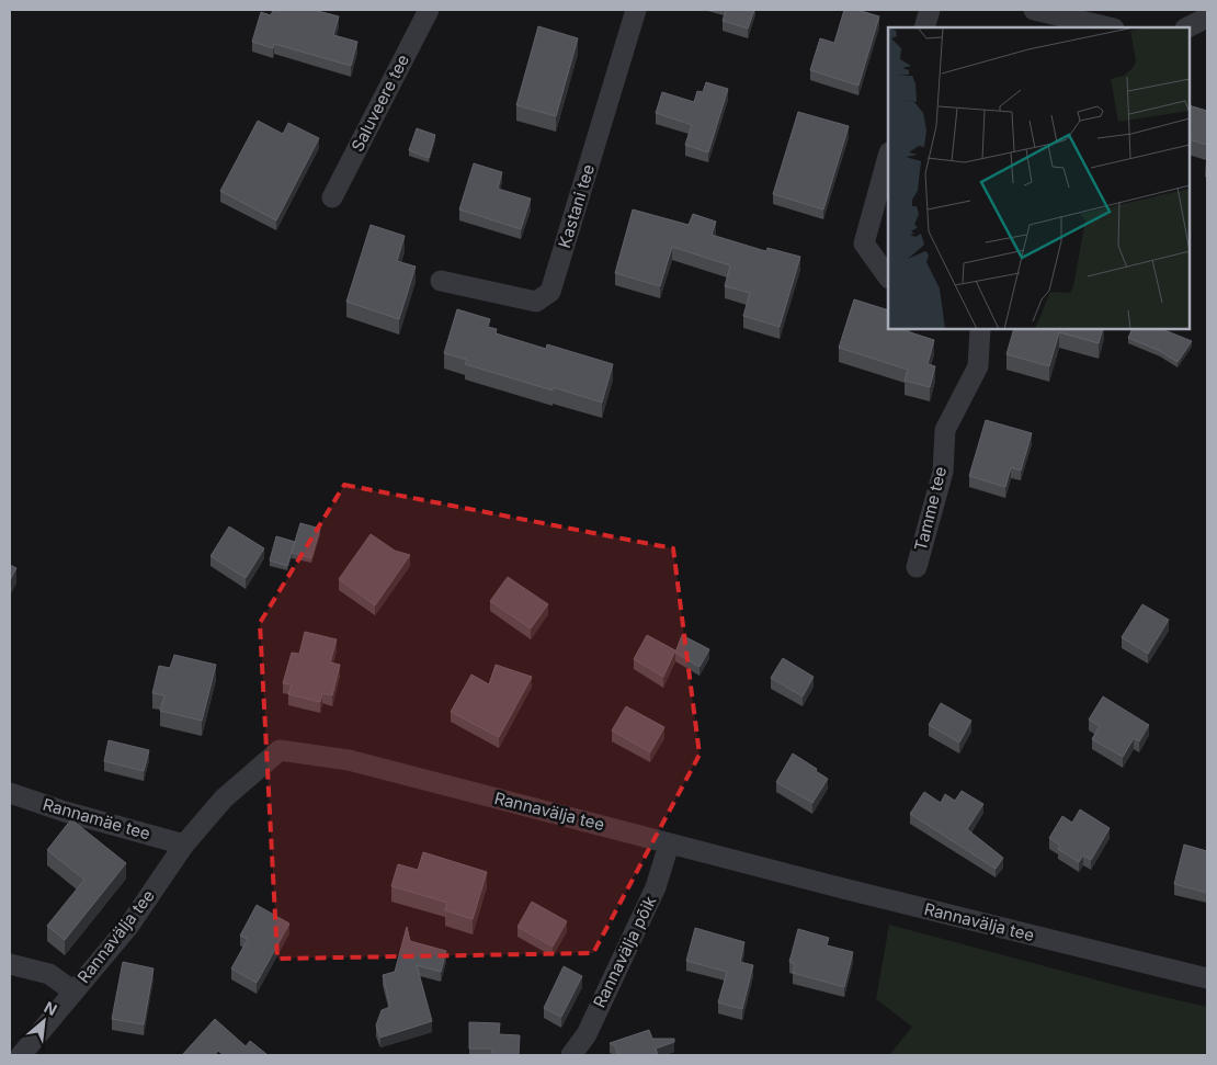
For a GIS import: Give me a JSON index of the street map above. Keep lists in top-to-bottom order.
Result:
{
  "streets": {
    "street": [
      "Saluveere tee",
      "Kastani tee",
      "Tamme tee",
      "Rannavälja tee",
      "Rannamäe tee",
      "Rannavälja põik"
    ]
  },
  "crossings": [
    ["Rannavälja tee", "Rannamäe tee"],
    ["Rannavälja tee", "Rannavälja põik"]
  ],
  "north": "top right"
}
